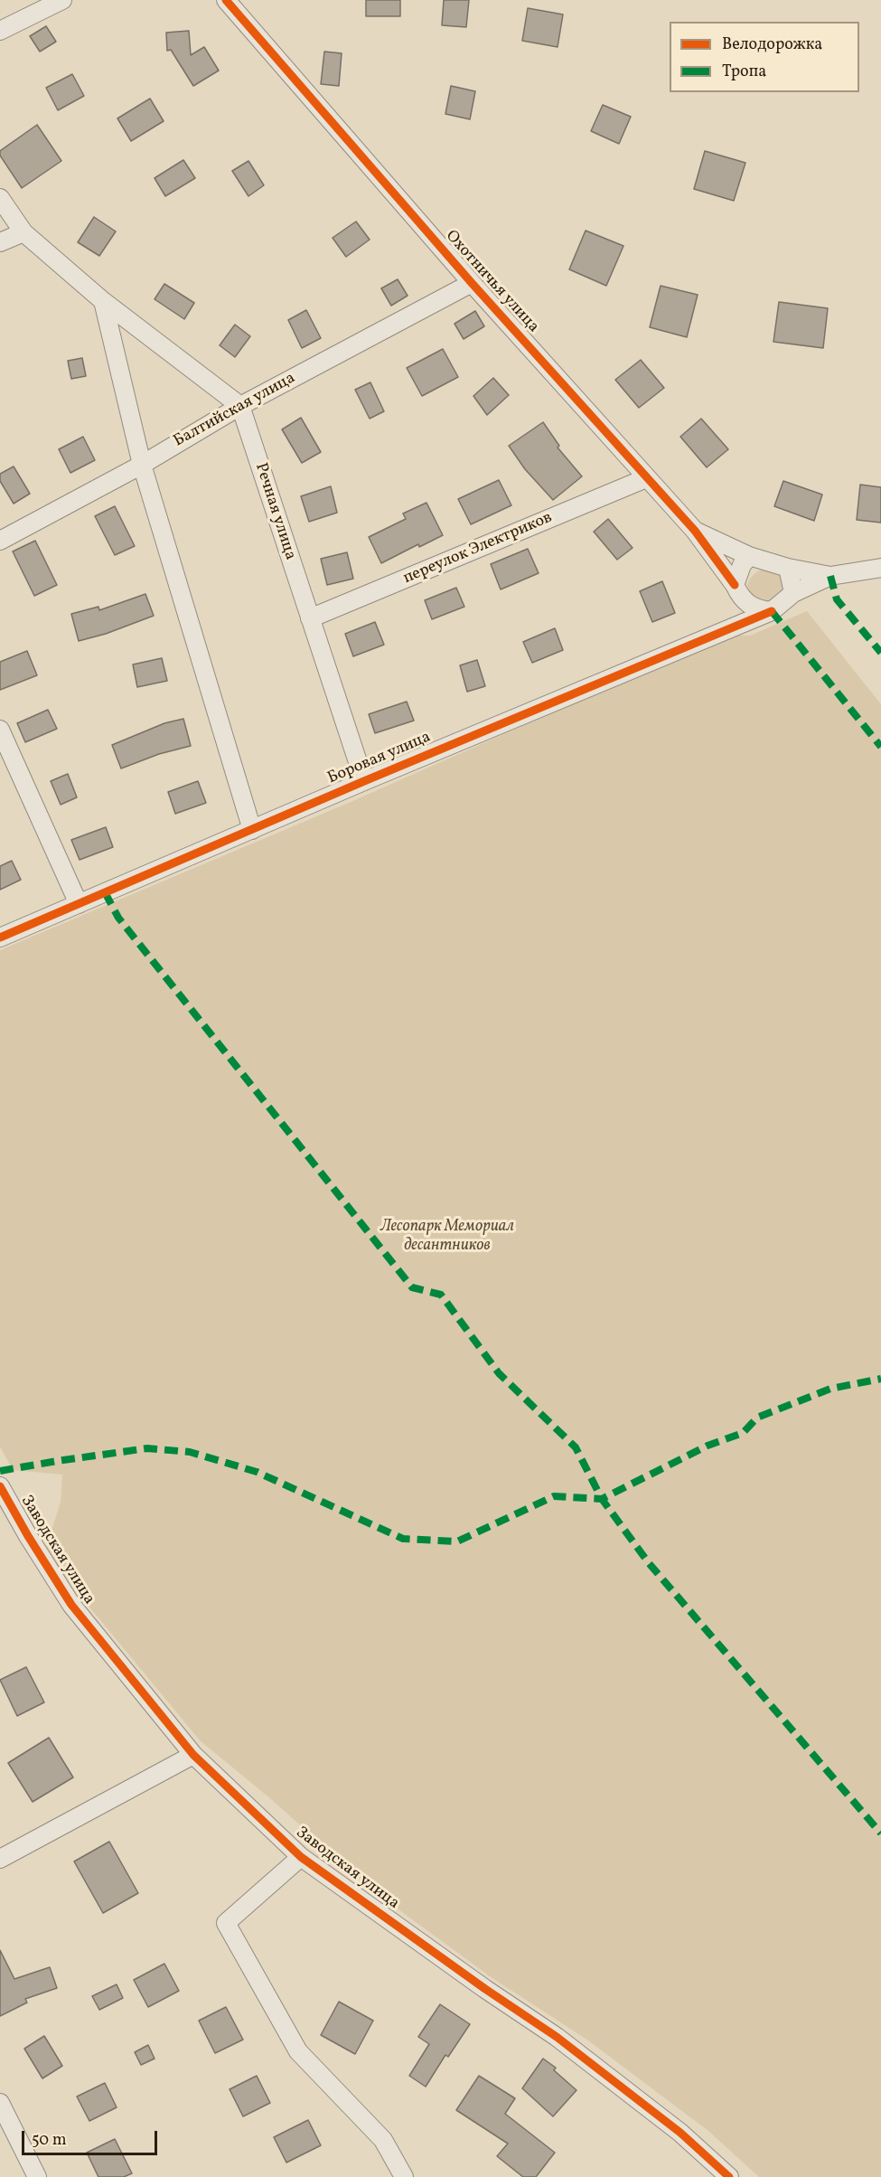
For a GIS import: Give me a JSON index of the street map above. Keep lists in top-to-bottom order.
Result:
{
  "streets": {
    "street": [
      "Охотничья улица",
      "Балтийская улица",
      "Речная улица",
      "переулок Электриков",
      "Боровая улица",
      "Заводская улица"
    ]
  },
  "crossings": [
    ["Охотничья улица", "Балтийская улица"],
    ["Охотничья улица", "переулок Электриков"],
    ["Охотничья улица", "Боровая улица"],
    ["Балтийская улица", "Речная улица"],
    ["Речная улица", "переулок Электриков"],
    ["Речная улица", "Боровая улица"]
  ],
  "parks": ["Лесопарк Мемориал десантников"],
  "legend": ["Велодорожка", "Тропа"],
  "scale_bar": "50 m"
}
